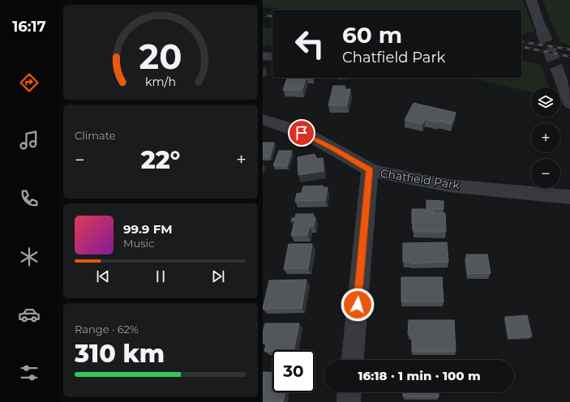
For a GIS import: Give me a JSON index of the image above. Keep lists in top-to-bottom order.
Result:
{
  "streets": {
    "street": ["Chatfield Park"]
  },
  "page": {
    "tabs": "16:17",
    "turn": ["60 m", "Chatfield Park"],
    "map_buttons": ["+", "−"],
    "tile": [
      "Climate",
      ["Range · 62%", "310 km"]
    ],
    "heat": ["−", "22°", "+"],
    "song": ["99.9 FM", "Music"],
    "limit": "30",
    "trip": "16:18 · 1 min · 100 m",
    "gauge": ["20", "km/h"]
  }
}
